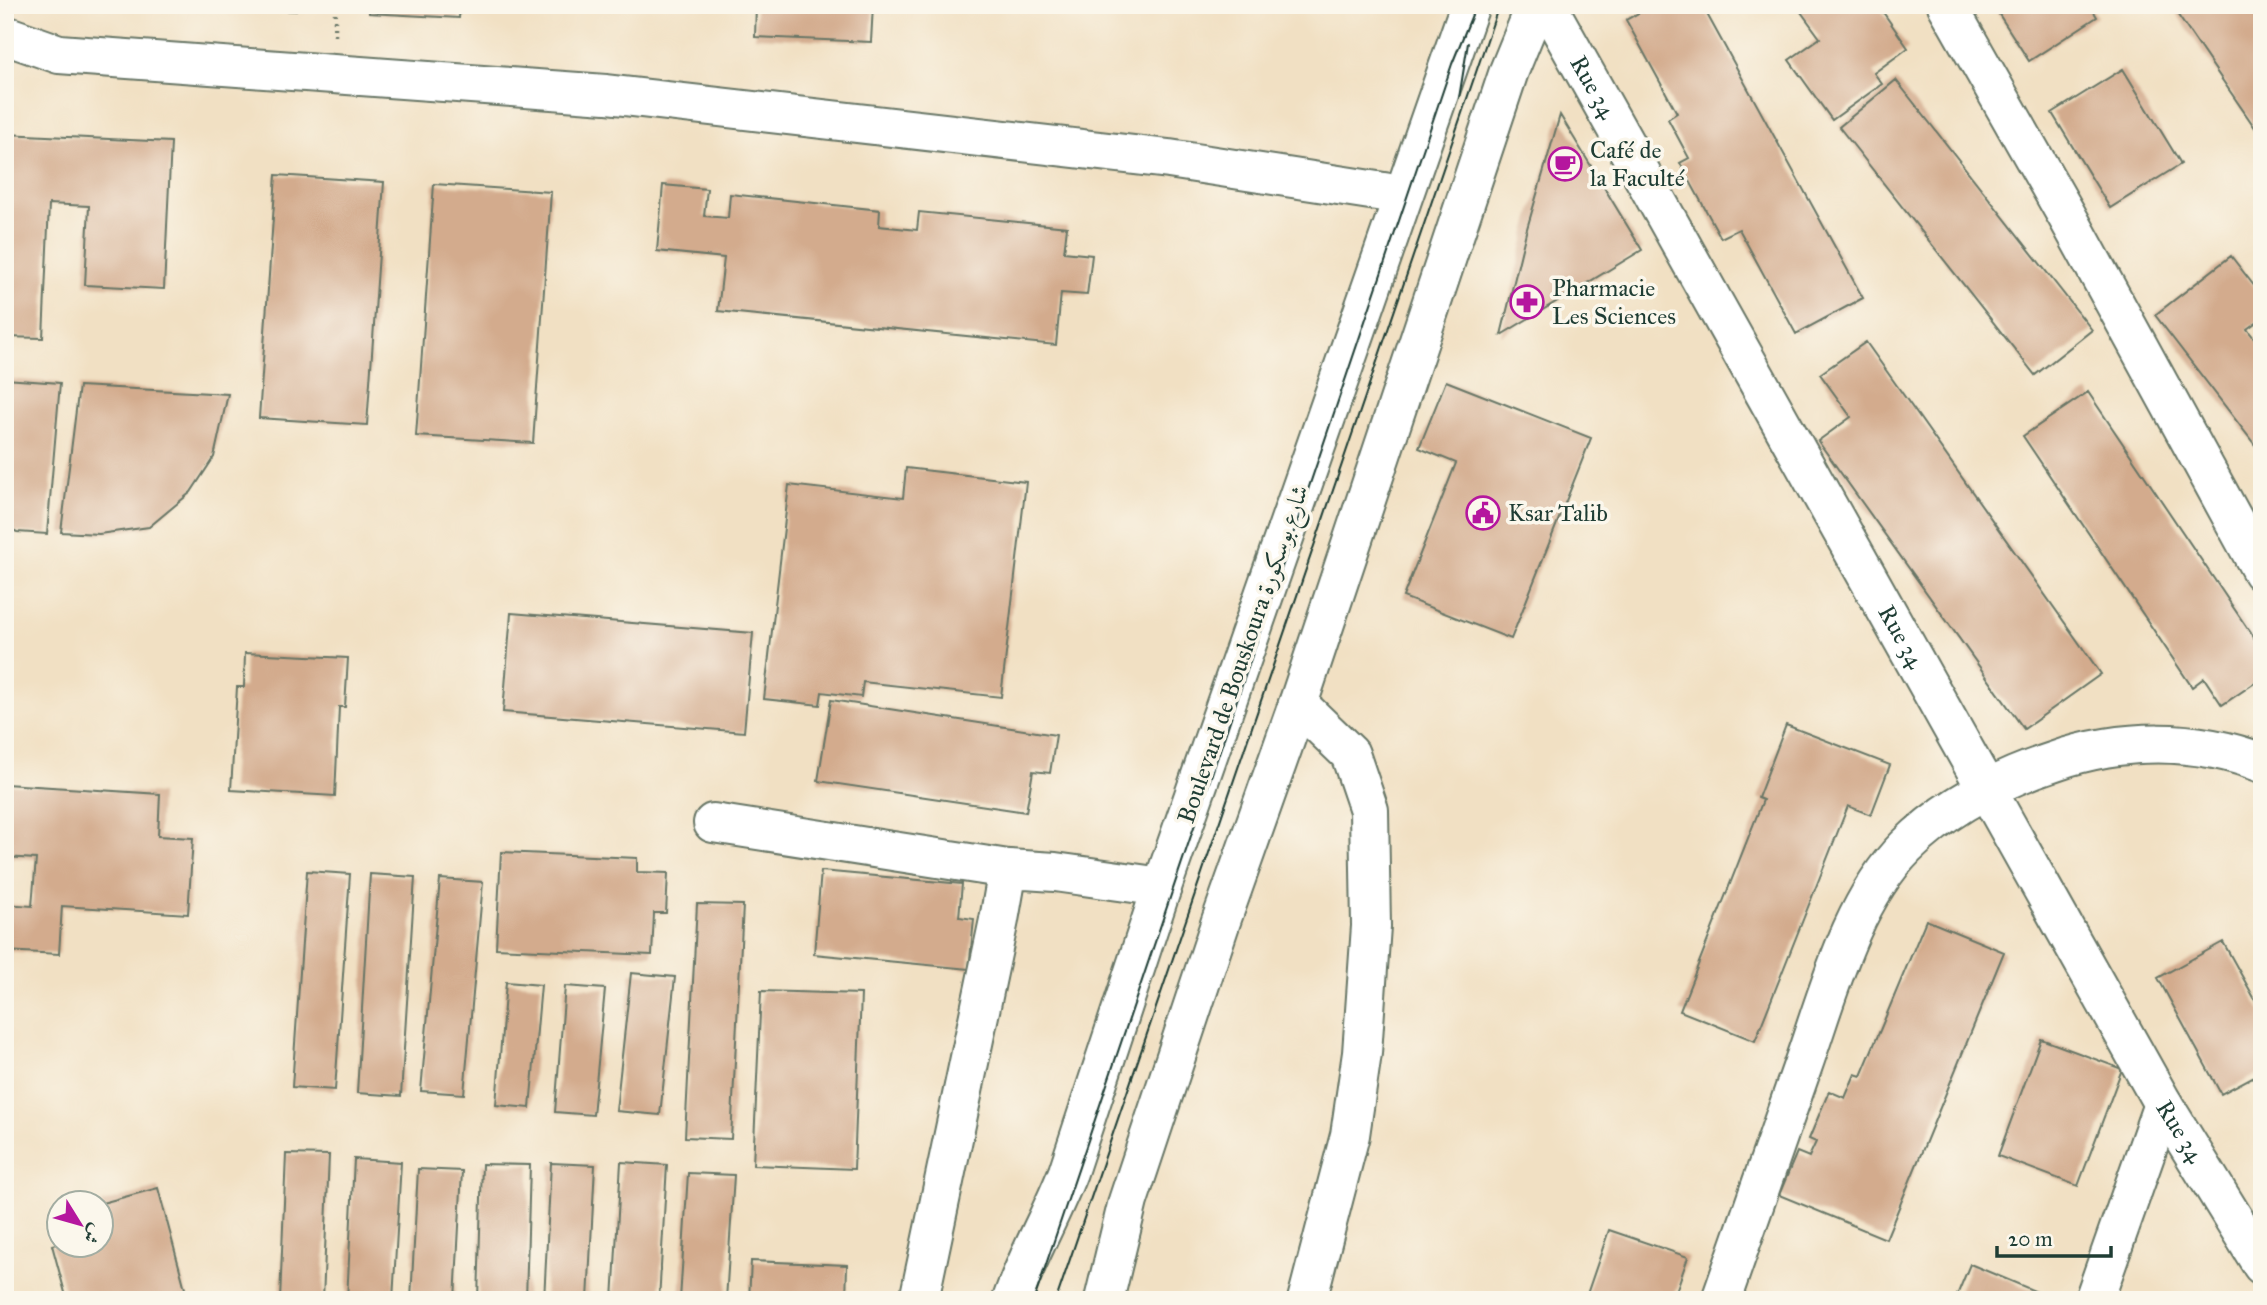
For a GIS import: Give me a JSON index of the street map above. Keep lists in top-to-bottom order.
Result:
{
  "streets": {
    "street": ["Rue 34", "Boulevard de Bouskoura شارع بوسكورة"]
  },
  "places": {
    "cafe": ["Café de la Faculté"],
    "pharmacy": ["Pharmacie Les Sciences"],
    "public building": ["Ksar Talib"]
  },
  "scale_bar": "20 m",
  "north": "bottom right"
}
